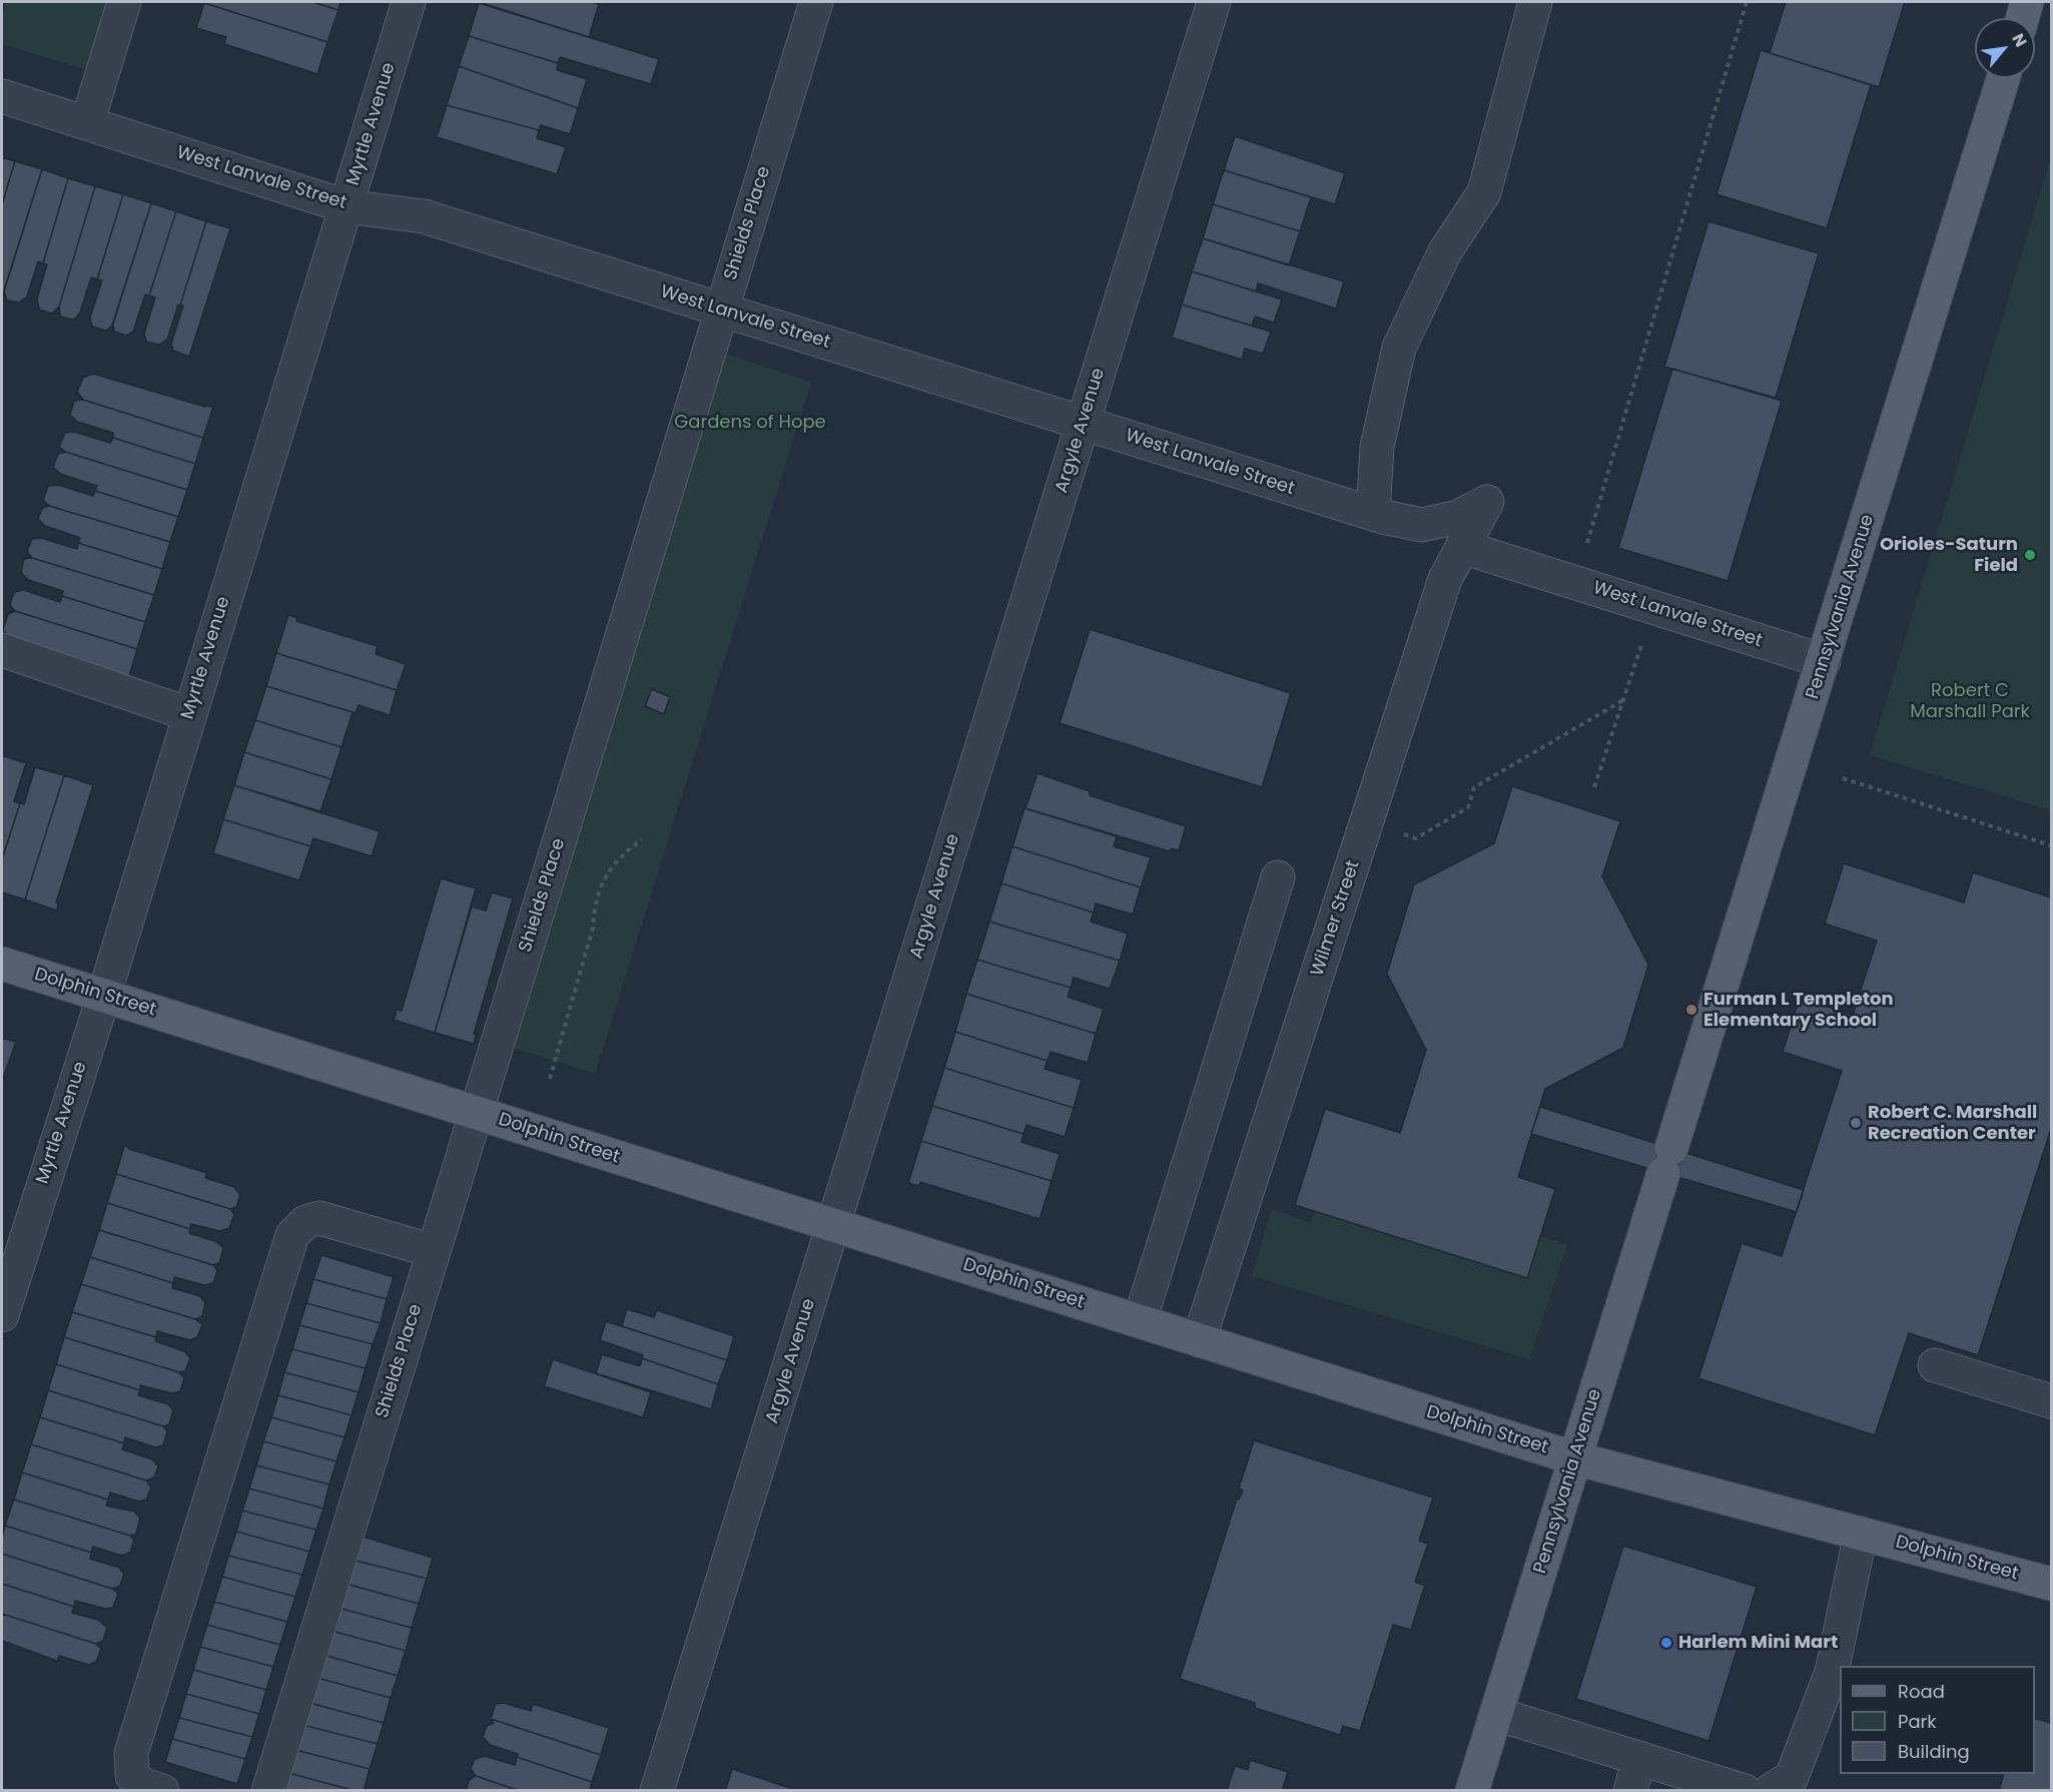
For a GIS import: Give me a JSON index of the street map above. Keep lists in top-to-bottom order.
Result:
{
  "streets": {
    "main road": ["Pennsylvania Avenue", "Dolphin Street"],
    "street": [
      "Myrtle Avenue",
      "West Lanvale Street",
      "Shields Place",
      "Argyle Avenue",
      "Wilmer Street"
    ]
  },
  "crossings": [
    ["Myrtle Avenue", "West Lanvale Street"],
    ["Myrtle Avenue", "Dolphin Street"],
    ["West Lanvale Street", "Shields Place"],
    ["West Lanvale Street", "Argyle Avenue"],
    ["West Lanvale Street", "Pennsylvania Avenue"],
    ["West Lanvale Street", "Wilmer Street"],
    ["Shields Place", "Dolphin Street"],
    ["Argyle Avenue", "Dolphin Street"],
    ["Pennsylvania Avenue", "Dolphin Street"],
    ["Wilmer Street", "Dolphin Street"]
  ],
  "parks": ["Gardens of Hope", "Robert C Marshall Park"],
  "places": [
    "Orioles-Saturn Field",
    "Furman L Templeton Elementary School",
    "Robert C. Marshall Recreation Center",
    "Harlem Mini Mart"
  ],
  "legend": ["Road", "Park", "Building"],
  "north": "top right"
}
